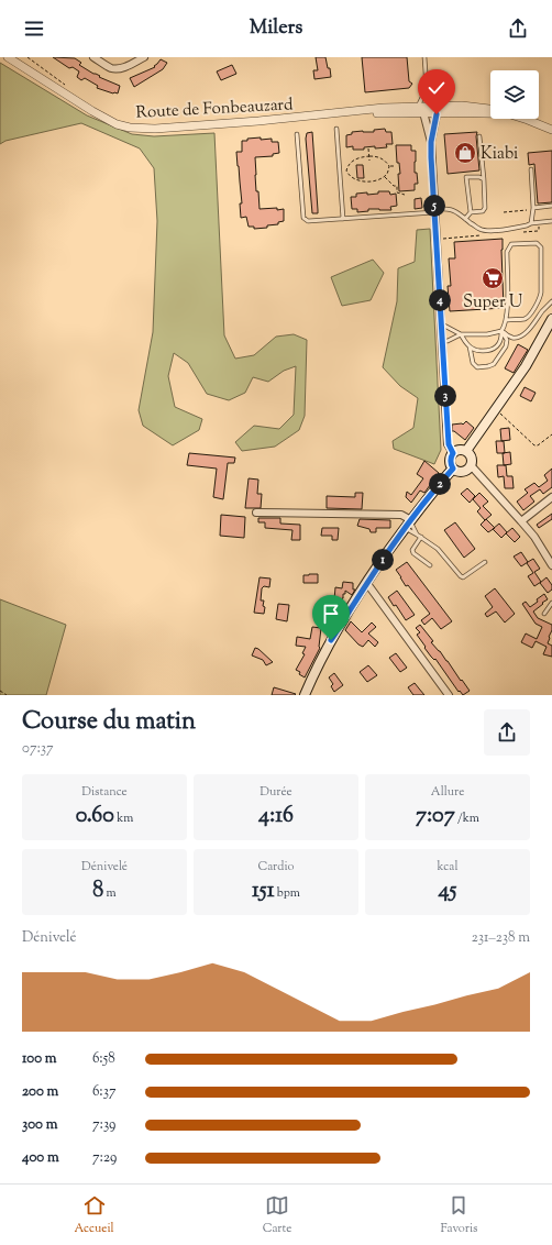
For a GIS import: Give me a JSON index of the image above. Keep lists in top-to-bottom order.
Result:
{
  "streets": {
    "street": ["Route de Fonbeauzard"]
  },
  "places": {
    "shop": ["Kiabi"],
    "supermarket": ["Super U"]
  },
  "page": {
    "header": "Milers",
    "pins": [
      "5",
      "4",
      "3",
      "2",
      "1"
    ],
    "heading": ["Course du matin", "07:37"],
    "stats": [
      ["Distance", "0.60 km"],
      ["Durée", "4:16"],
      ["Allure", "7:07 /km"],
      ["Dénivelé", "8 m"],
      ["Cardio", "151 bpm"],
      ["kcal", "45"]
    ],
    "chart": ["Dénivelé", "231–238 m"],
    "list": [
      {
        "name": "100 m",
        "note": "6:58"
      },
      {
        "name": "200 m",
        "note": "6:37"
      },
      {
        "name": "300 m",
        "note": "7:39"
      },
      {
        "name": "400 m",
        "note": "7:29"
      }
    ],
    "tabs": ["Accueil", "Carte", "Favoris"]
  }
}
